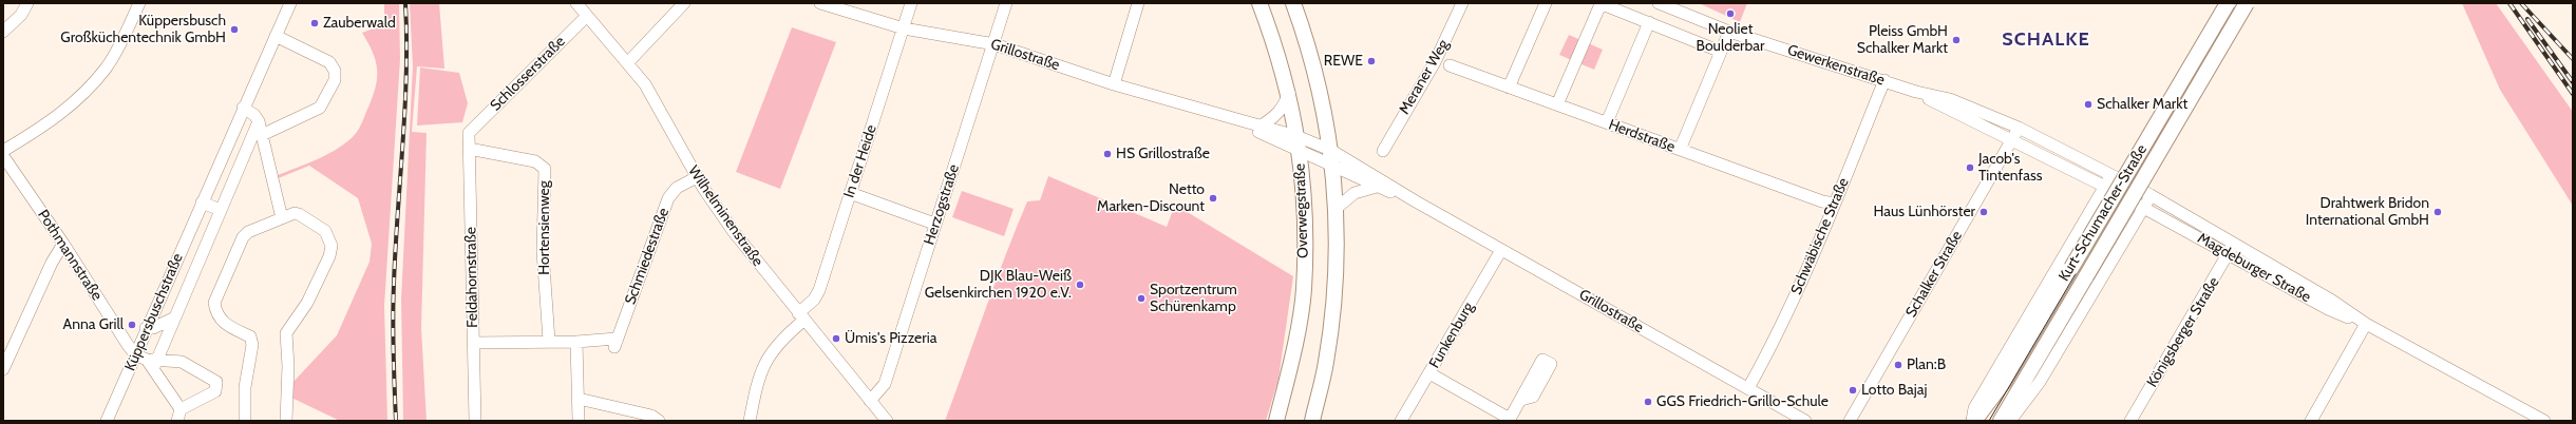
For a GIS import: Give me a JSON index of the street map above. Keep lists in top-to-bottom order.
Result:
{
  "streets": {
    "main road": ["Overwegstraße", "Kurt-Schumacher-Straße"],
    "street": [
      "Grillostraße",
      "Gewerkenstraße",
      "Schlosserstraße",
      "Meraner Weg",
      "Herdstraße",
      "In der Heide",
      "Herzogstraße",
      "Wilhelminenstraße",
      "Hortensienweg",
      "Schwäbische Straße",
      "Pothmannstraße",
      "Schmiedestraße",
      "Magdeburger Straße",
      "Schalker Straße",
      "Feldahornstraße",
      "Küppersbuschstraße",
      "Königsberger Straße",
      "Funkenburg"
    ]
  },
  "crossings": [
    ["Grillostraße", "In der Heide"],
    ["Grillostraße", "Herzogstraße"],
    ["Grillostraße", "Overwegstraße"],
    ["Grillostraße", "Schwäbische Straße"],
    ["Grillostraße", "Funkenburg"],
    ["Gewerkenstraße", "Schwäbische Straße"],
    ["Gewerkenstraße", "Schalker Straße"],
    ["Schlosserstraße", "Wilhelminenstraße"],
    ["Schlosserstraße", "Feldahornstraße"],
    ["Herdstraße", "Schwäbische Straße"],
    ["In der Heide", "Wilhelminenstraße"],
    ["Herzogstraße", "Wilhelminenstraße"],
    ["Wilhelminenstraße", "Schmiedestraße"],
    ["Hortensienweg", "Feldahornstraße"],
    ["Pothmannstraße", "Küppersbuschstraße"],
    ["Magdeburger Straße", "Königsberger Straße"]
  ],
  "districts": ["SCHALKE"],
  "places": [
    "Neoliet Boulderbar",
    "Zauberwald",
    "Küppersbusch Großküchentechnik GmbH",
    "Pleiss GmbH Schalker Markt",
    "REWE",
    "Schalker Markt",
    "HS Grillostraße",
    "Jacob's Tintenfass",
    "Netto Marken-Discount",
    "Haus Lünhörster",
    "Drahtwerk Bridon International GmbH",
    "DJK Blau-Weiß Gelsenkirchen 1920 e.V.",
    "Sportzentrum Schürenkamp",
    "Anna Grill",
    "Ümis's Pizzeria",
    "Plan:B",
    "Lotto Bajaj",
    "GGS Friedrich-Grillo-Schule"
  ]
}
